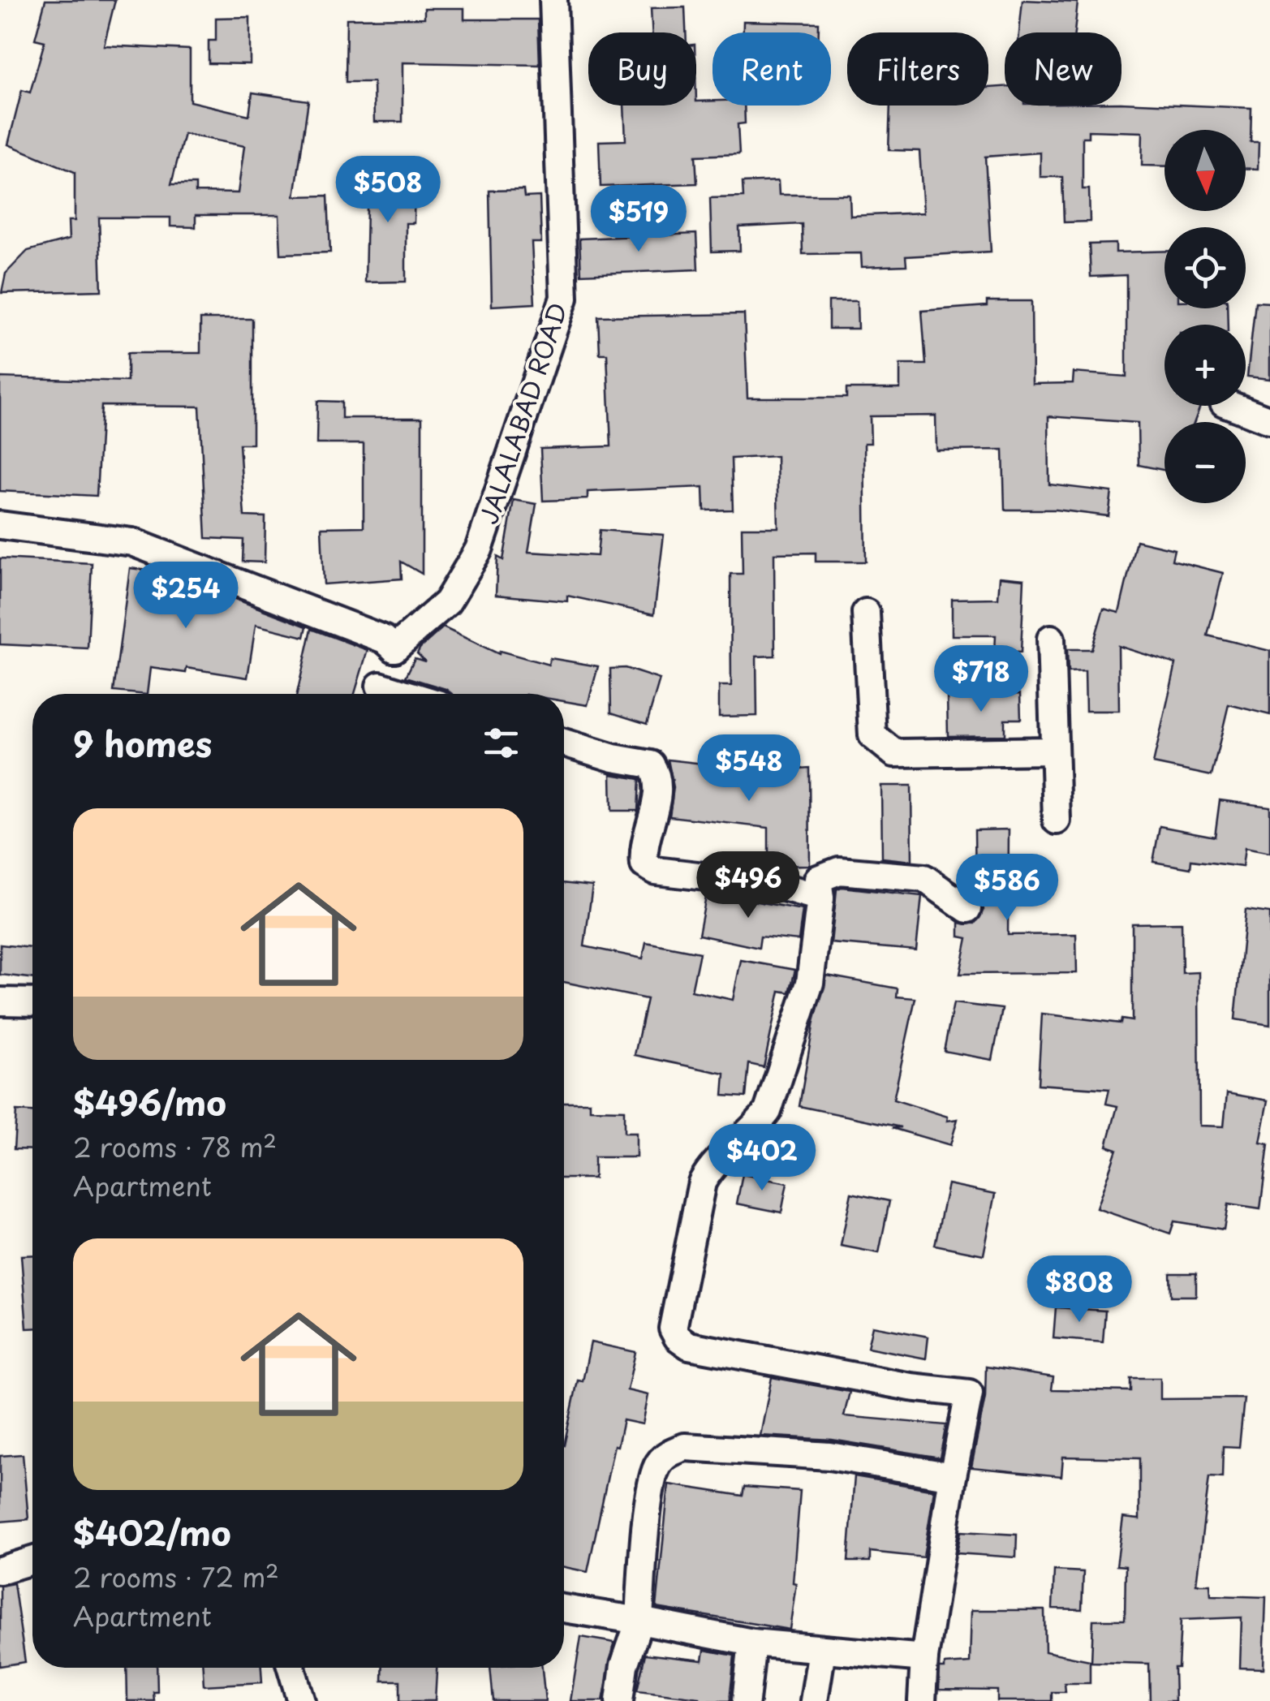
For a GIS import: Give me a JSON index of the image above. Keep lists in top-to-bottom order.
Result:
{
  "streets": {
    "street": ["JALALABAD ROAD"]
  },
  "north": "bottom",
  "page": {
    "chip": [
      "Buy",
      "Rent",
      "Filters",
      "New"
    ],
    "map_buttons": ["+", "−"],
    "price": [
      "$508",
      "$519",
      "$254",
      "$718",
      "$548",
      "$496",
      "$586",
      "$402",
      "$808"
    ],
    "heading": "9 homes",
    "list": [
      {
        "name": "$496/mo",
        "note": "2 rooms · 78 m² · Apartment"
      },
      {
        "name": "$402/mo",
        "note": "2 rooms · 72 m² · Apartment"
      }
    ]
  }
}
